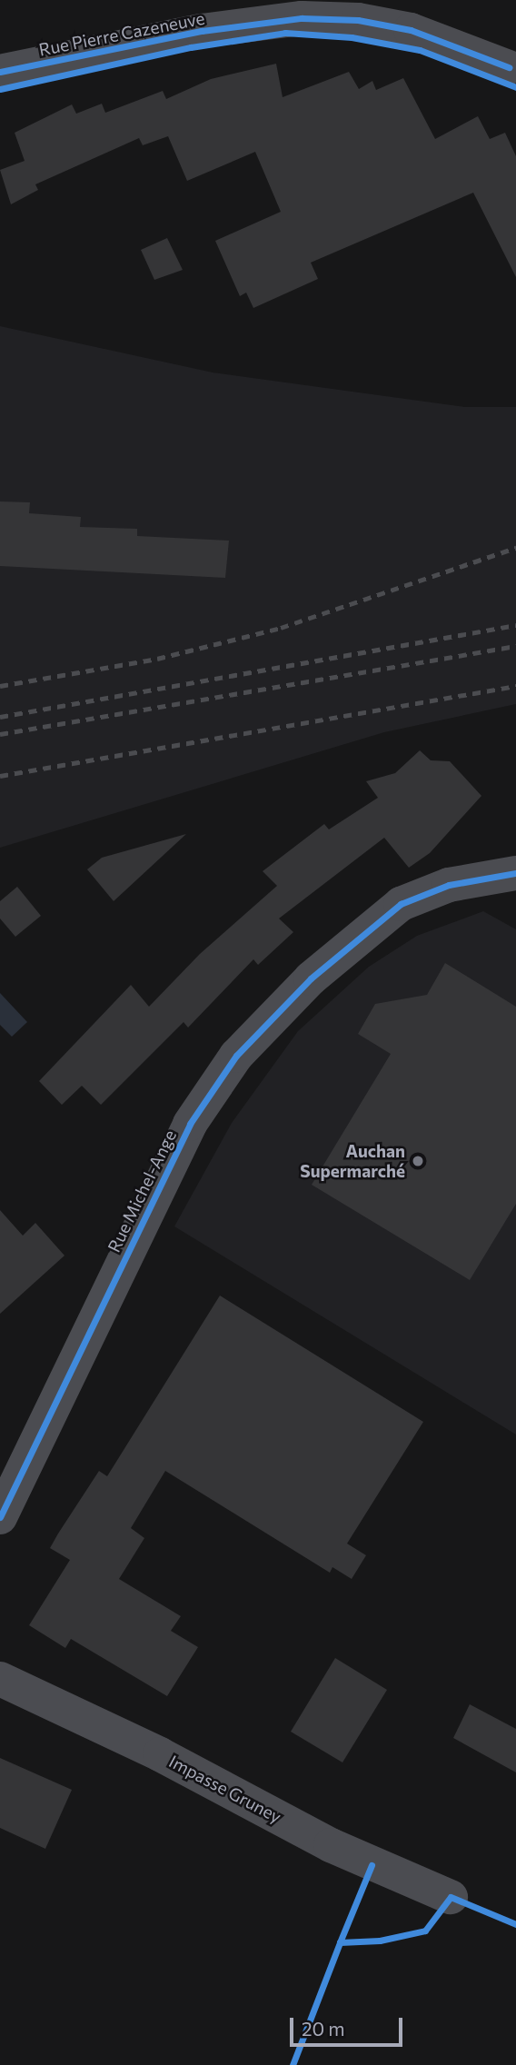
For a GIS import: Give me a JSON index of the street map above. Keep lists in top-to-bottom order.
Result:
{
  "streets": {
    "street": ["Rue Pierre Cazeneuve", "Rue Michel-Ange", "Impasse Gruney"]
  },
  "places": ["Auchan Supermarché"],
  "scale_bar": "20 m"
}
